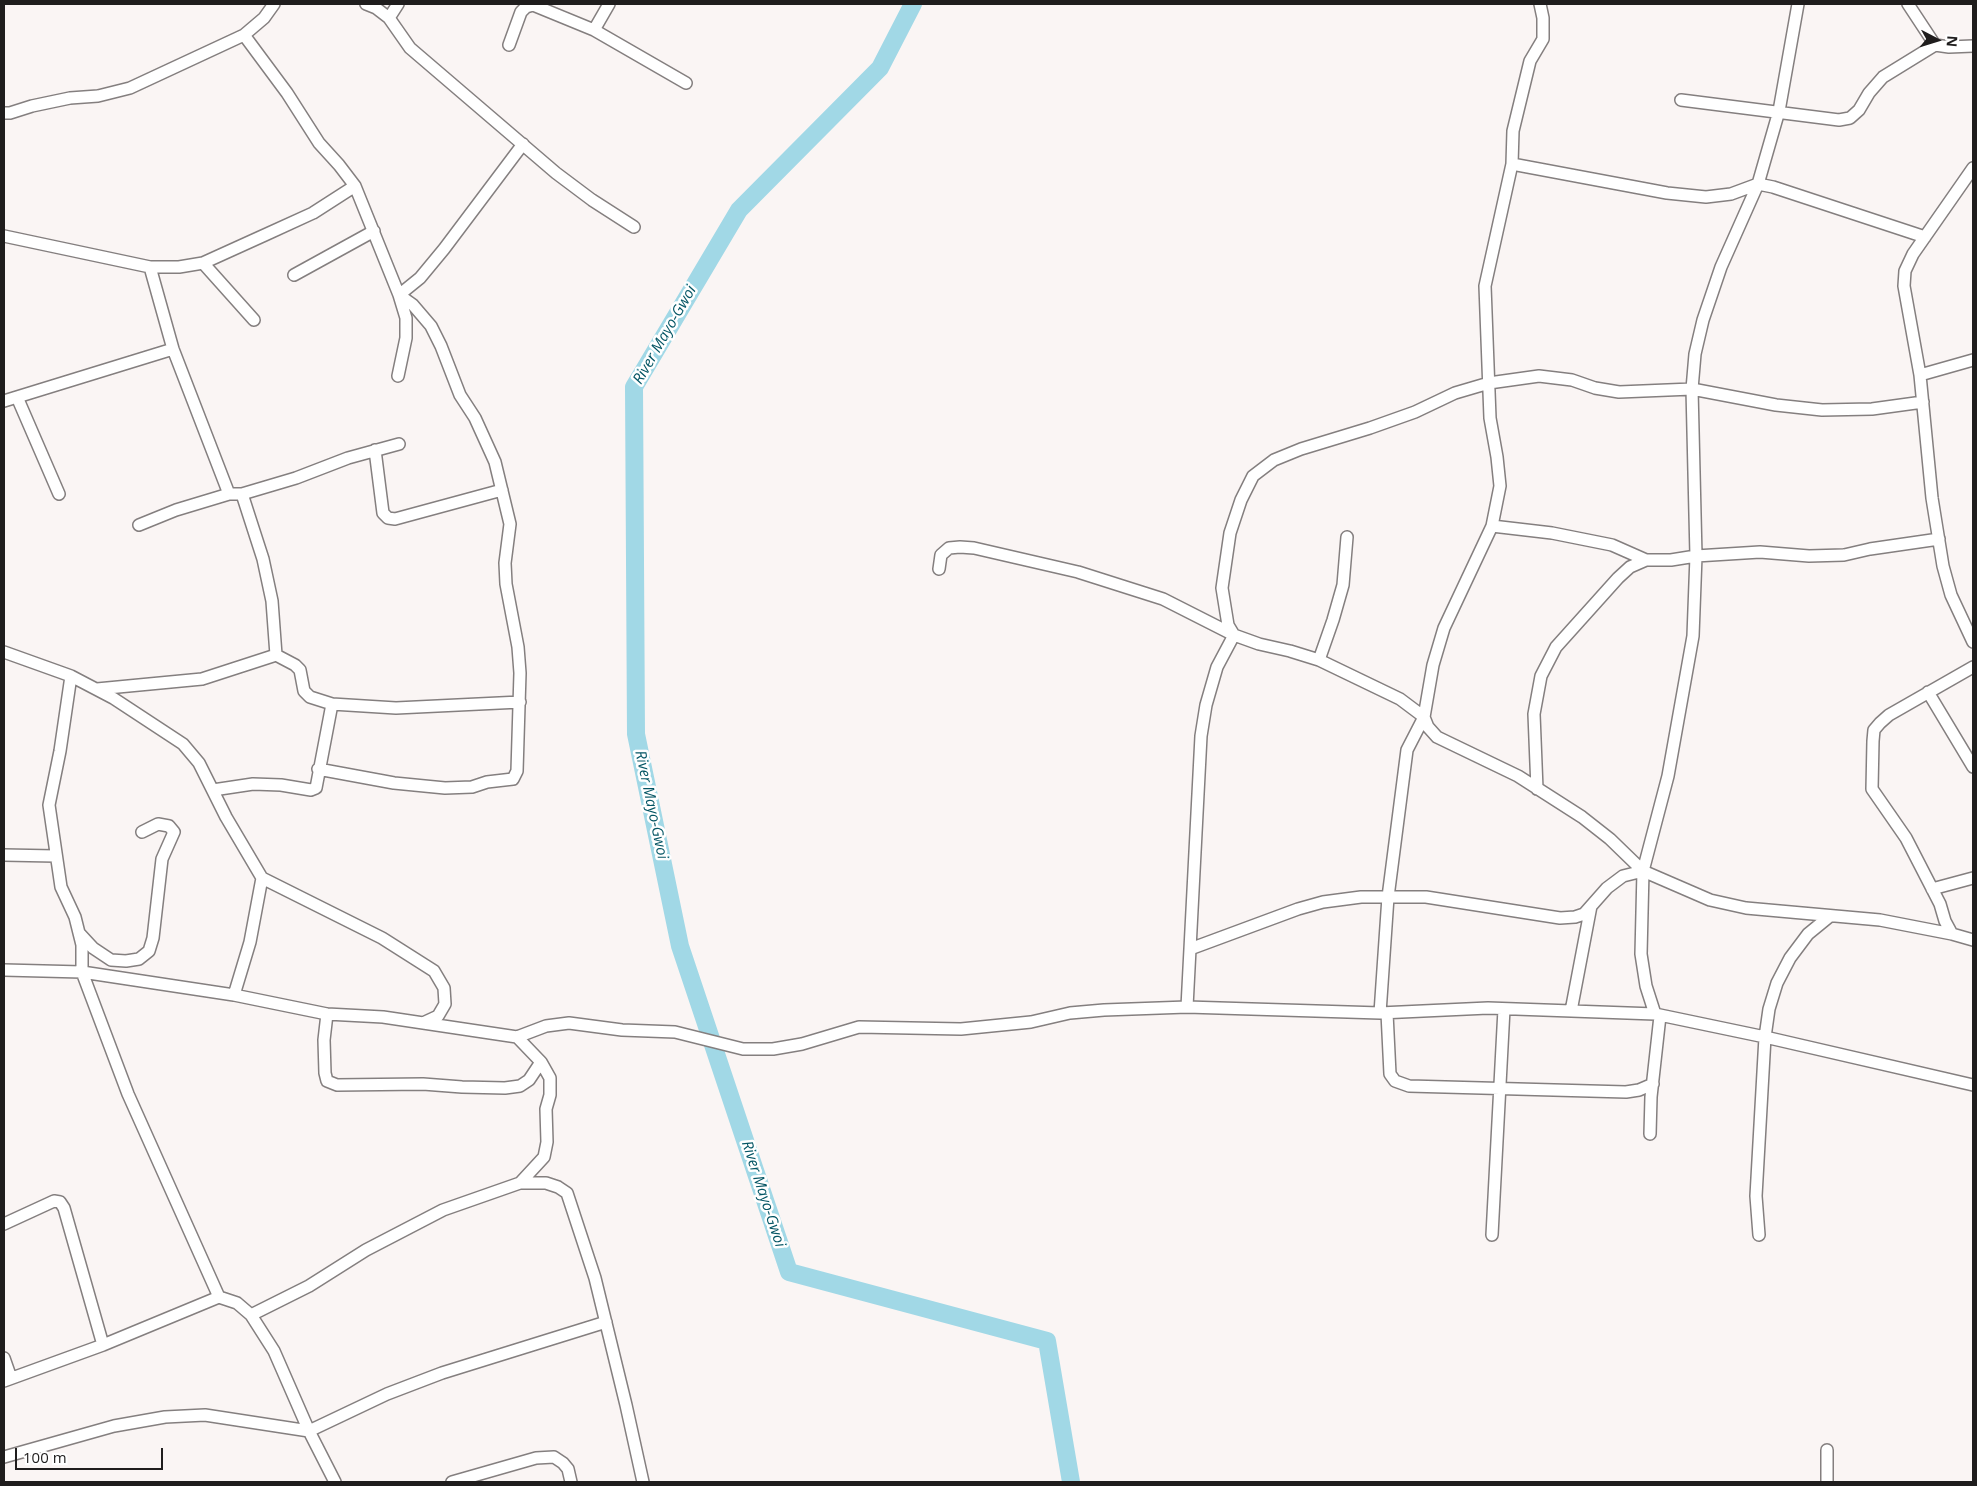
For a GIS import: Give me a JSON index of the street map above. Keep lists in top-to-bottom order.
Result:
{
  "water": ["River Mayo-Gwoi"],
  "scale_bar": "100 m",
  "north": "right"
}
